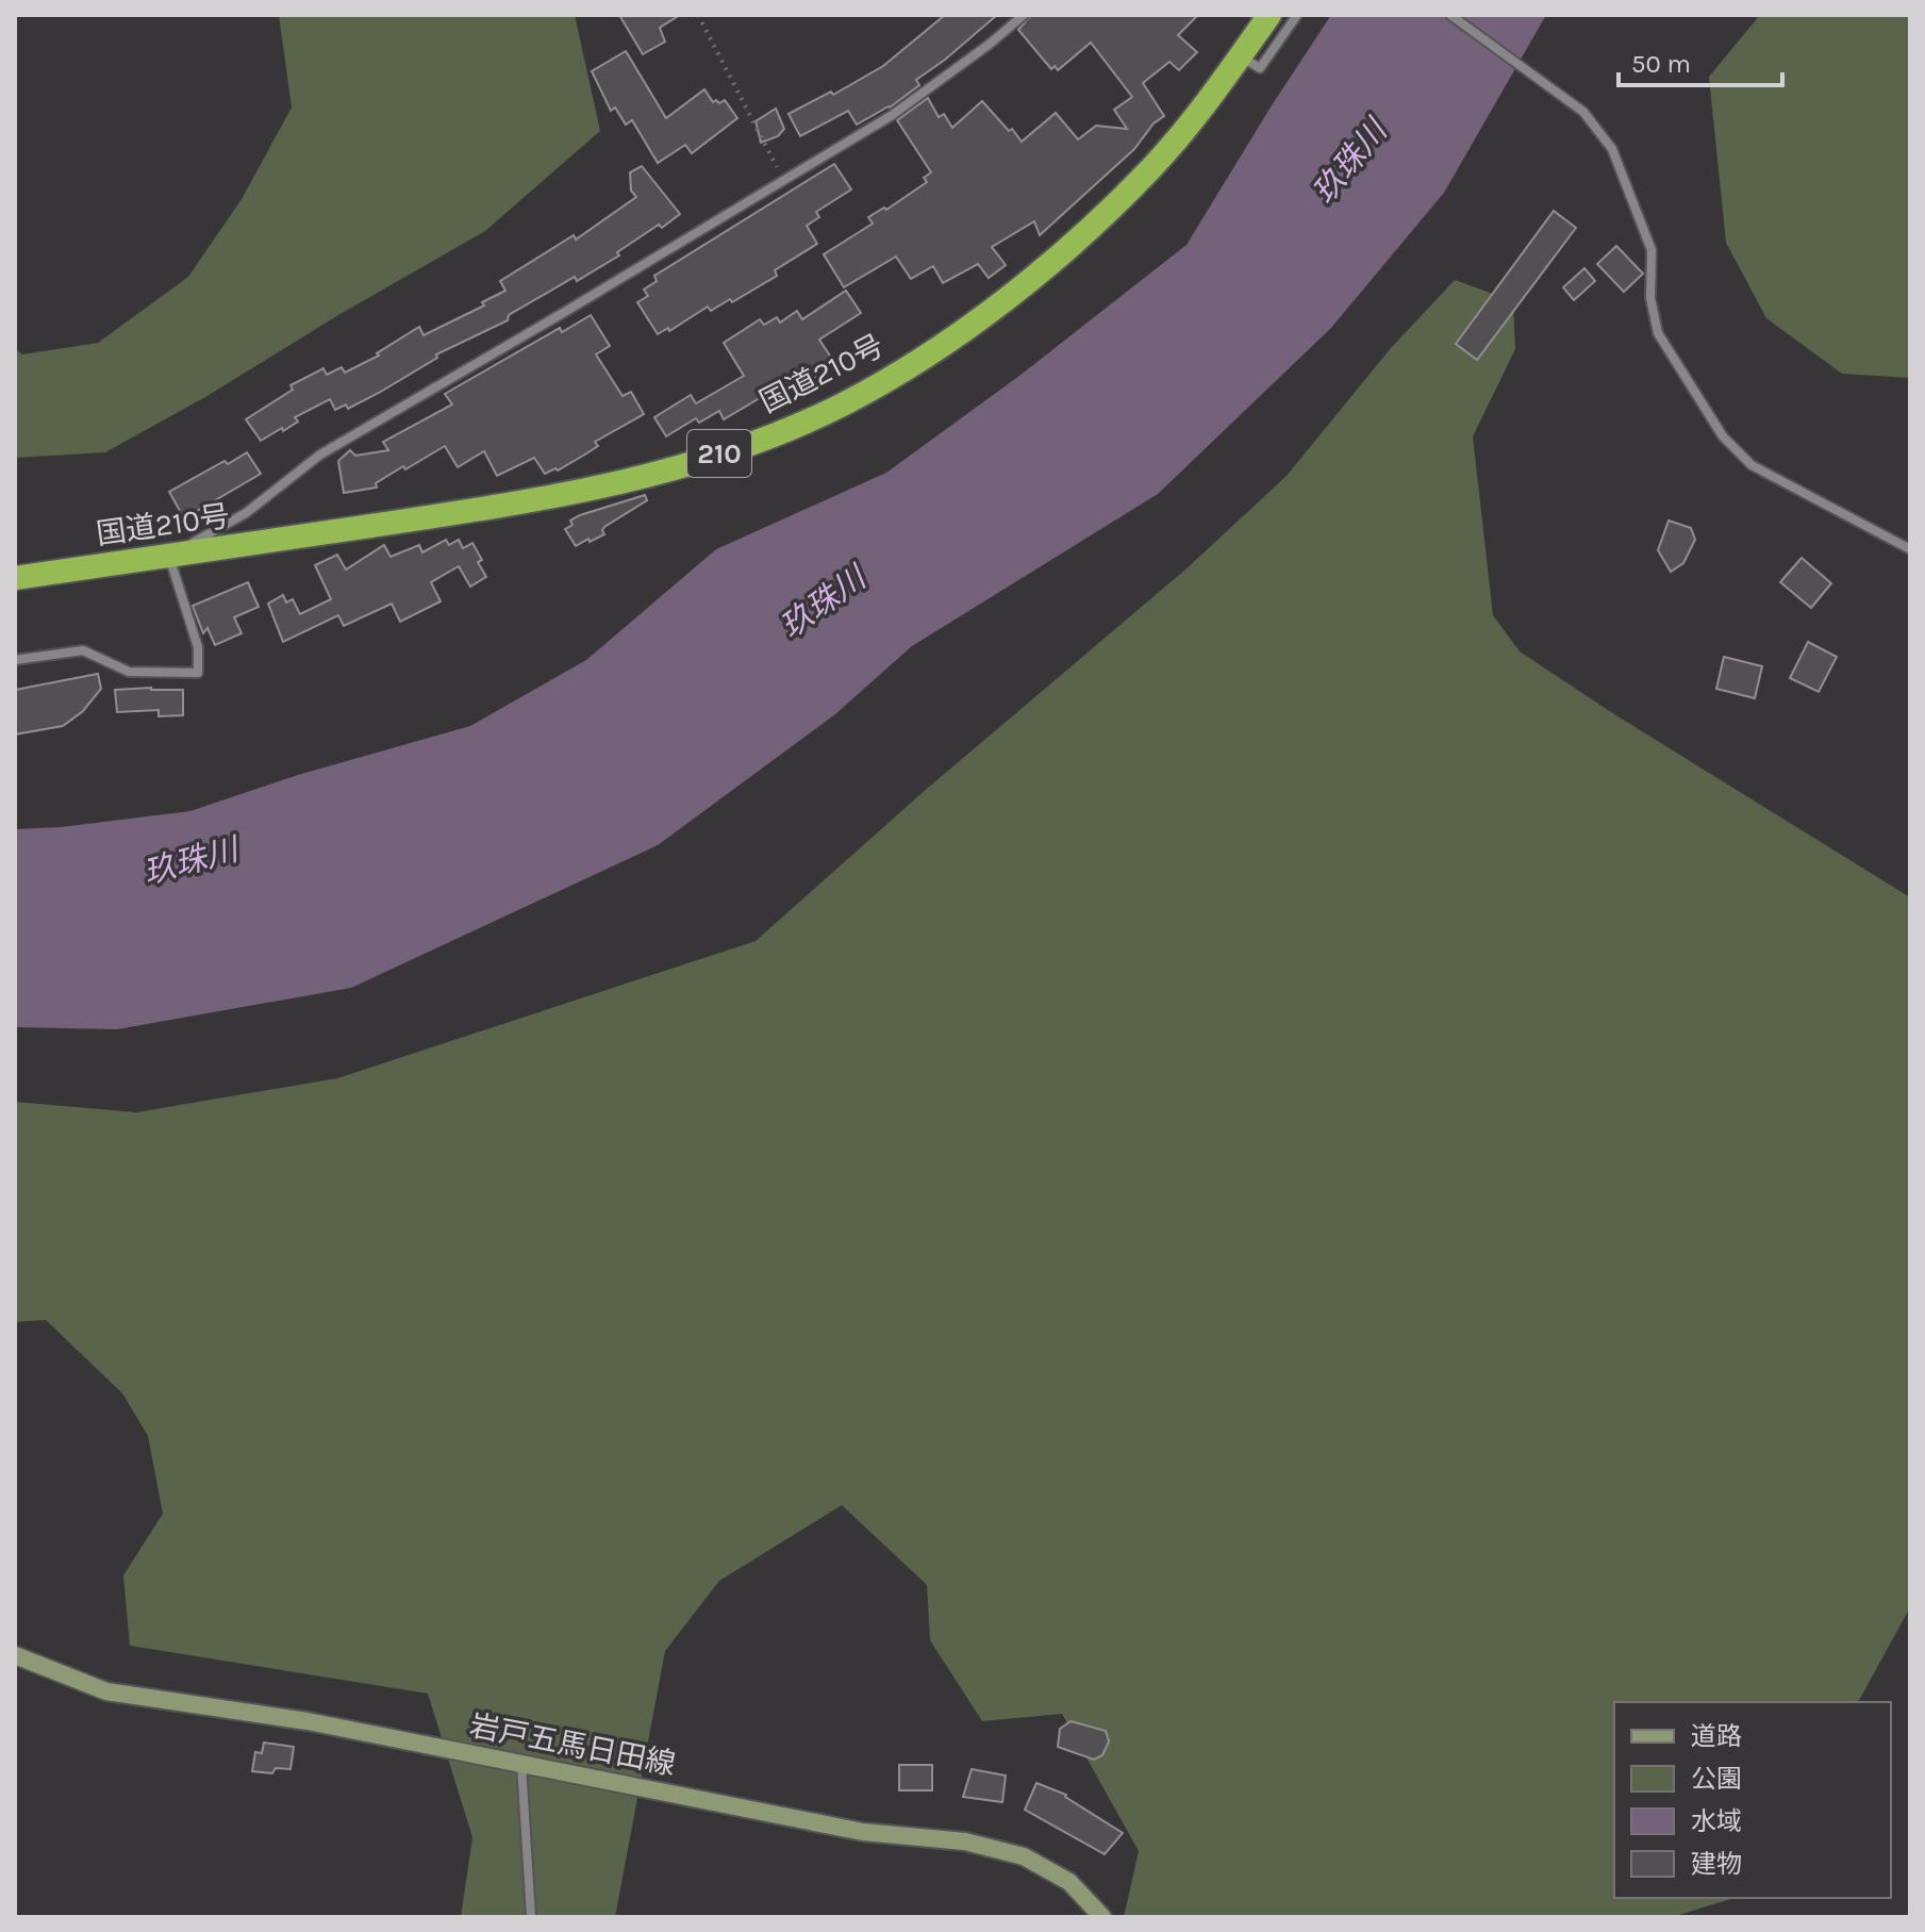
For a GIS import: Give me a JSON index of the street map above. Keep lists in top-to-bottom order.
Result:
{
  "streets": {
    "highway": ["国道210号", "210"],
    "main road": ["岩戸五馬日田線"]
  },
  "water": ["玖珠川"],
  "legend": [
    "道路",
    "公園",
    "水域",
    "建物"
  ],
  "scale_bar": "50 m"
}
